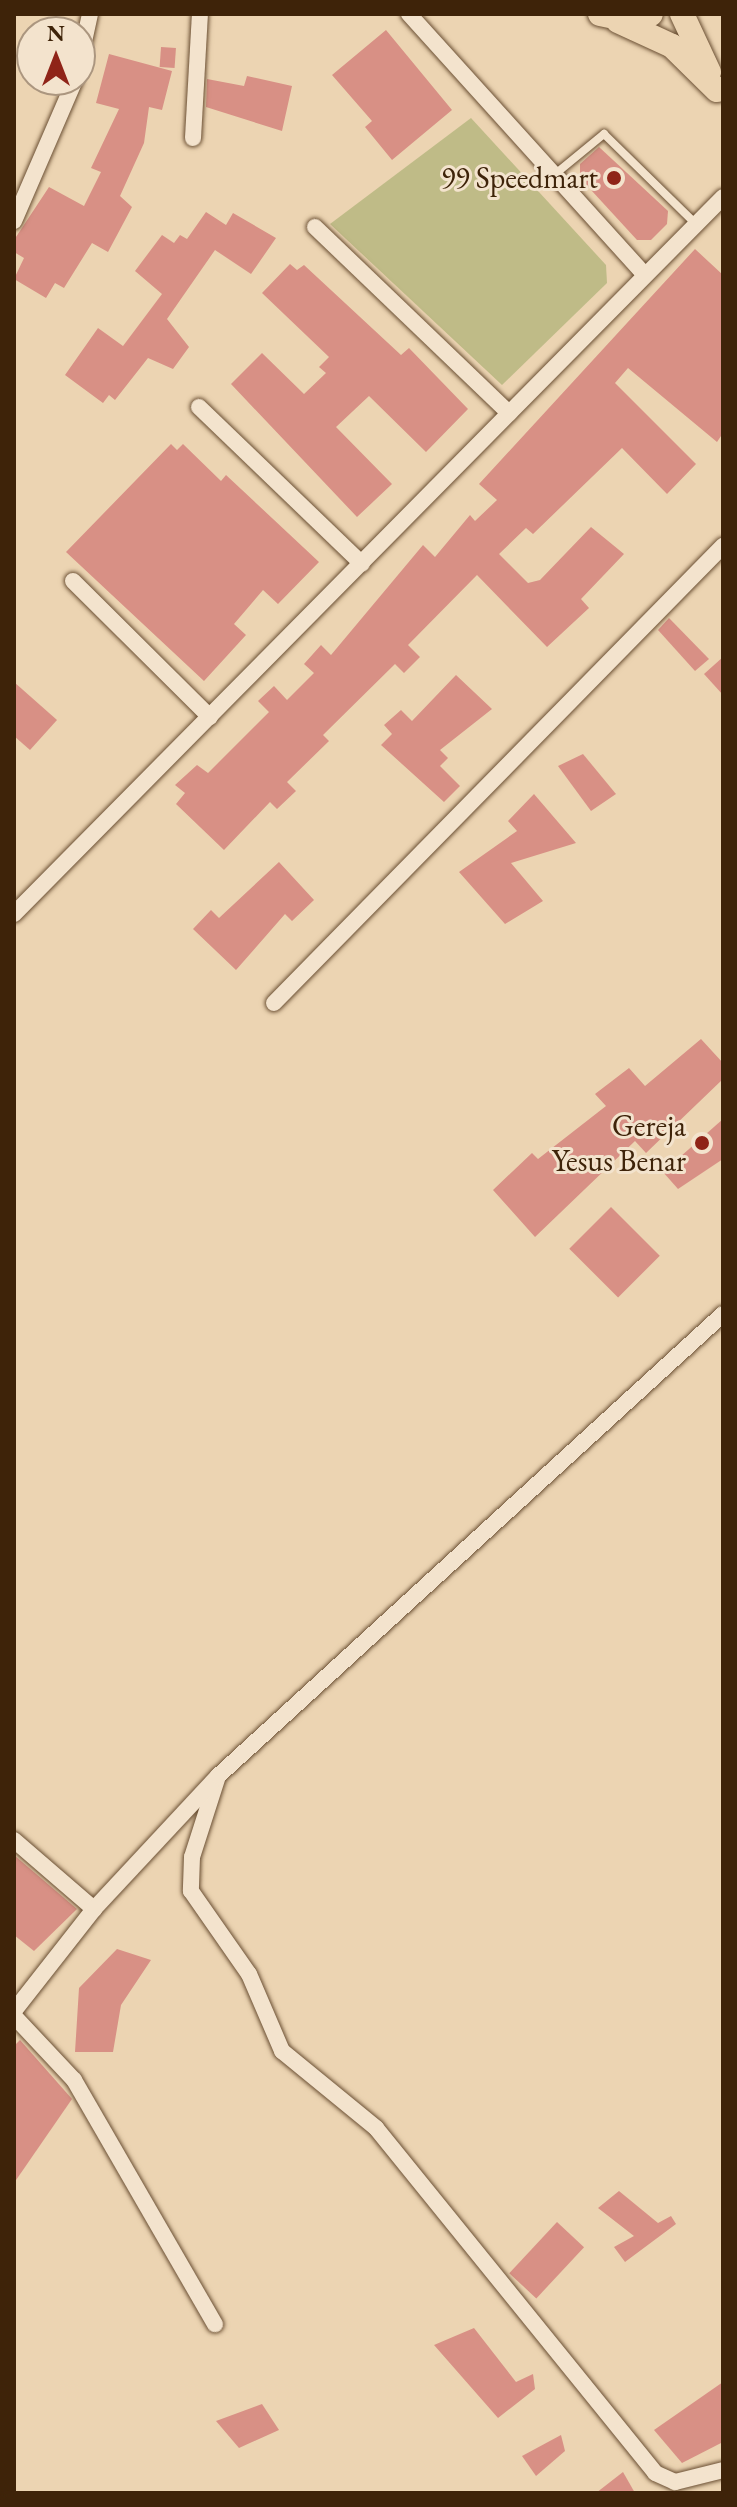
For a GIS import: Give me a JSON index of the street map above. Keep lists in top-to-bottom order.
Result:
{
  "places": ["99 Speedmart", "Gereja Yesus Benar"],
  "north": "top"
}
